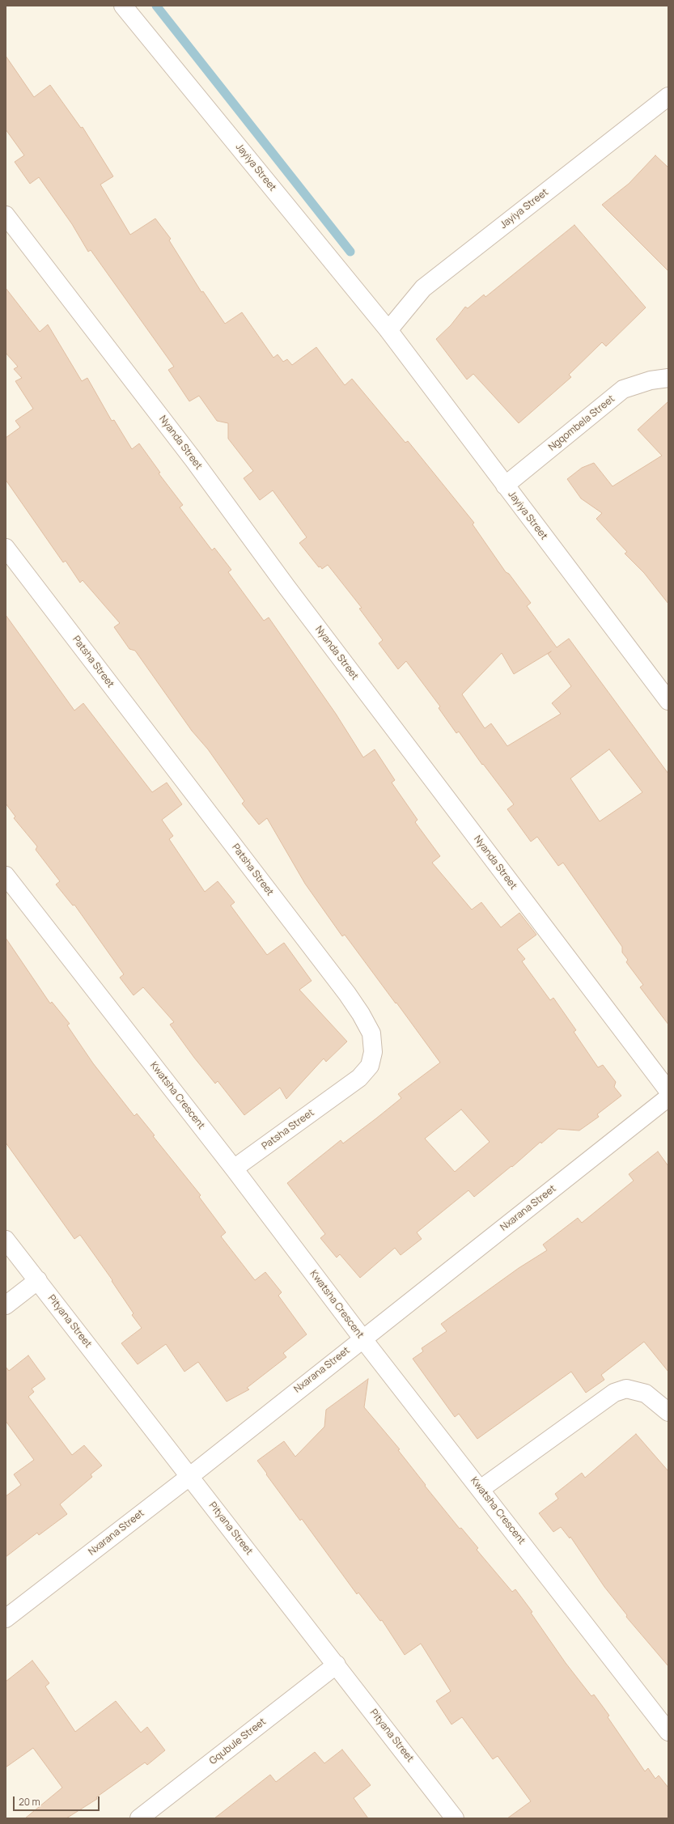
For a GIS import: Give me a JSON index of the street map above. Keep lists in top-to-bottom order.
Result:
{
  "streets": {
    "street": [
      "Jayiya Street",
      "Ngqombela Street",
      "Nyanda Street",
      "Patsha Street",
      "Kwatsha Crescent",
      "Nxarana Street",
      "Pityana Street",
      "Gqubule Street"
    ]
  },
  "crossings": [
    ["Jayiya Street", "Ngqombela Street"],
    ["Patsha Street", "Kwatsha Crescent"],
    ["Kwatsha Crescent", "Nxarana Street"],
    ["Nxarana Street", "Pityana Street"],
    ["Pityana Street", "Gqubule Street"]
  ],
  "scale_bar": "20 m"
}
